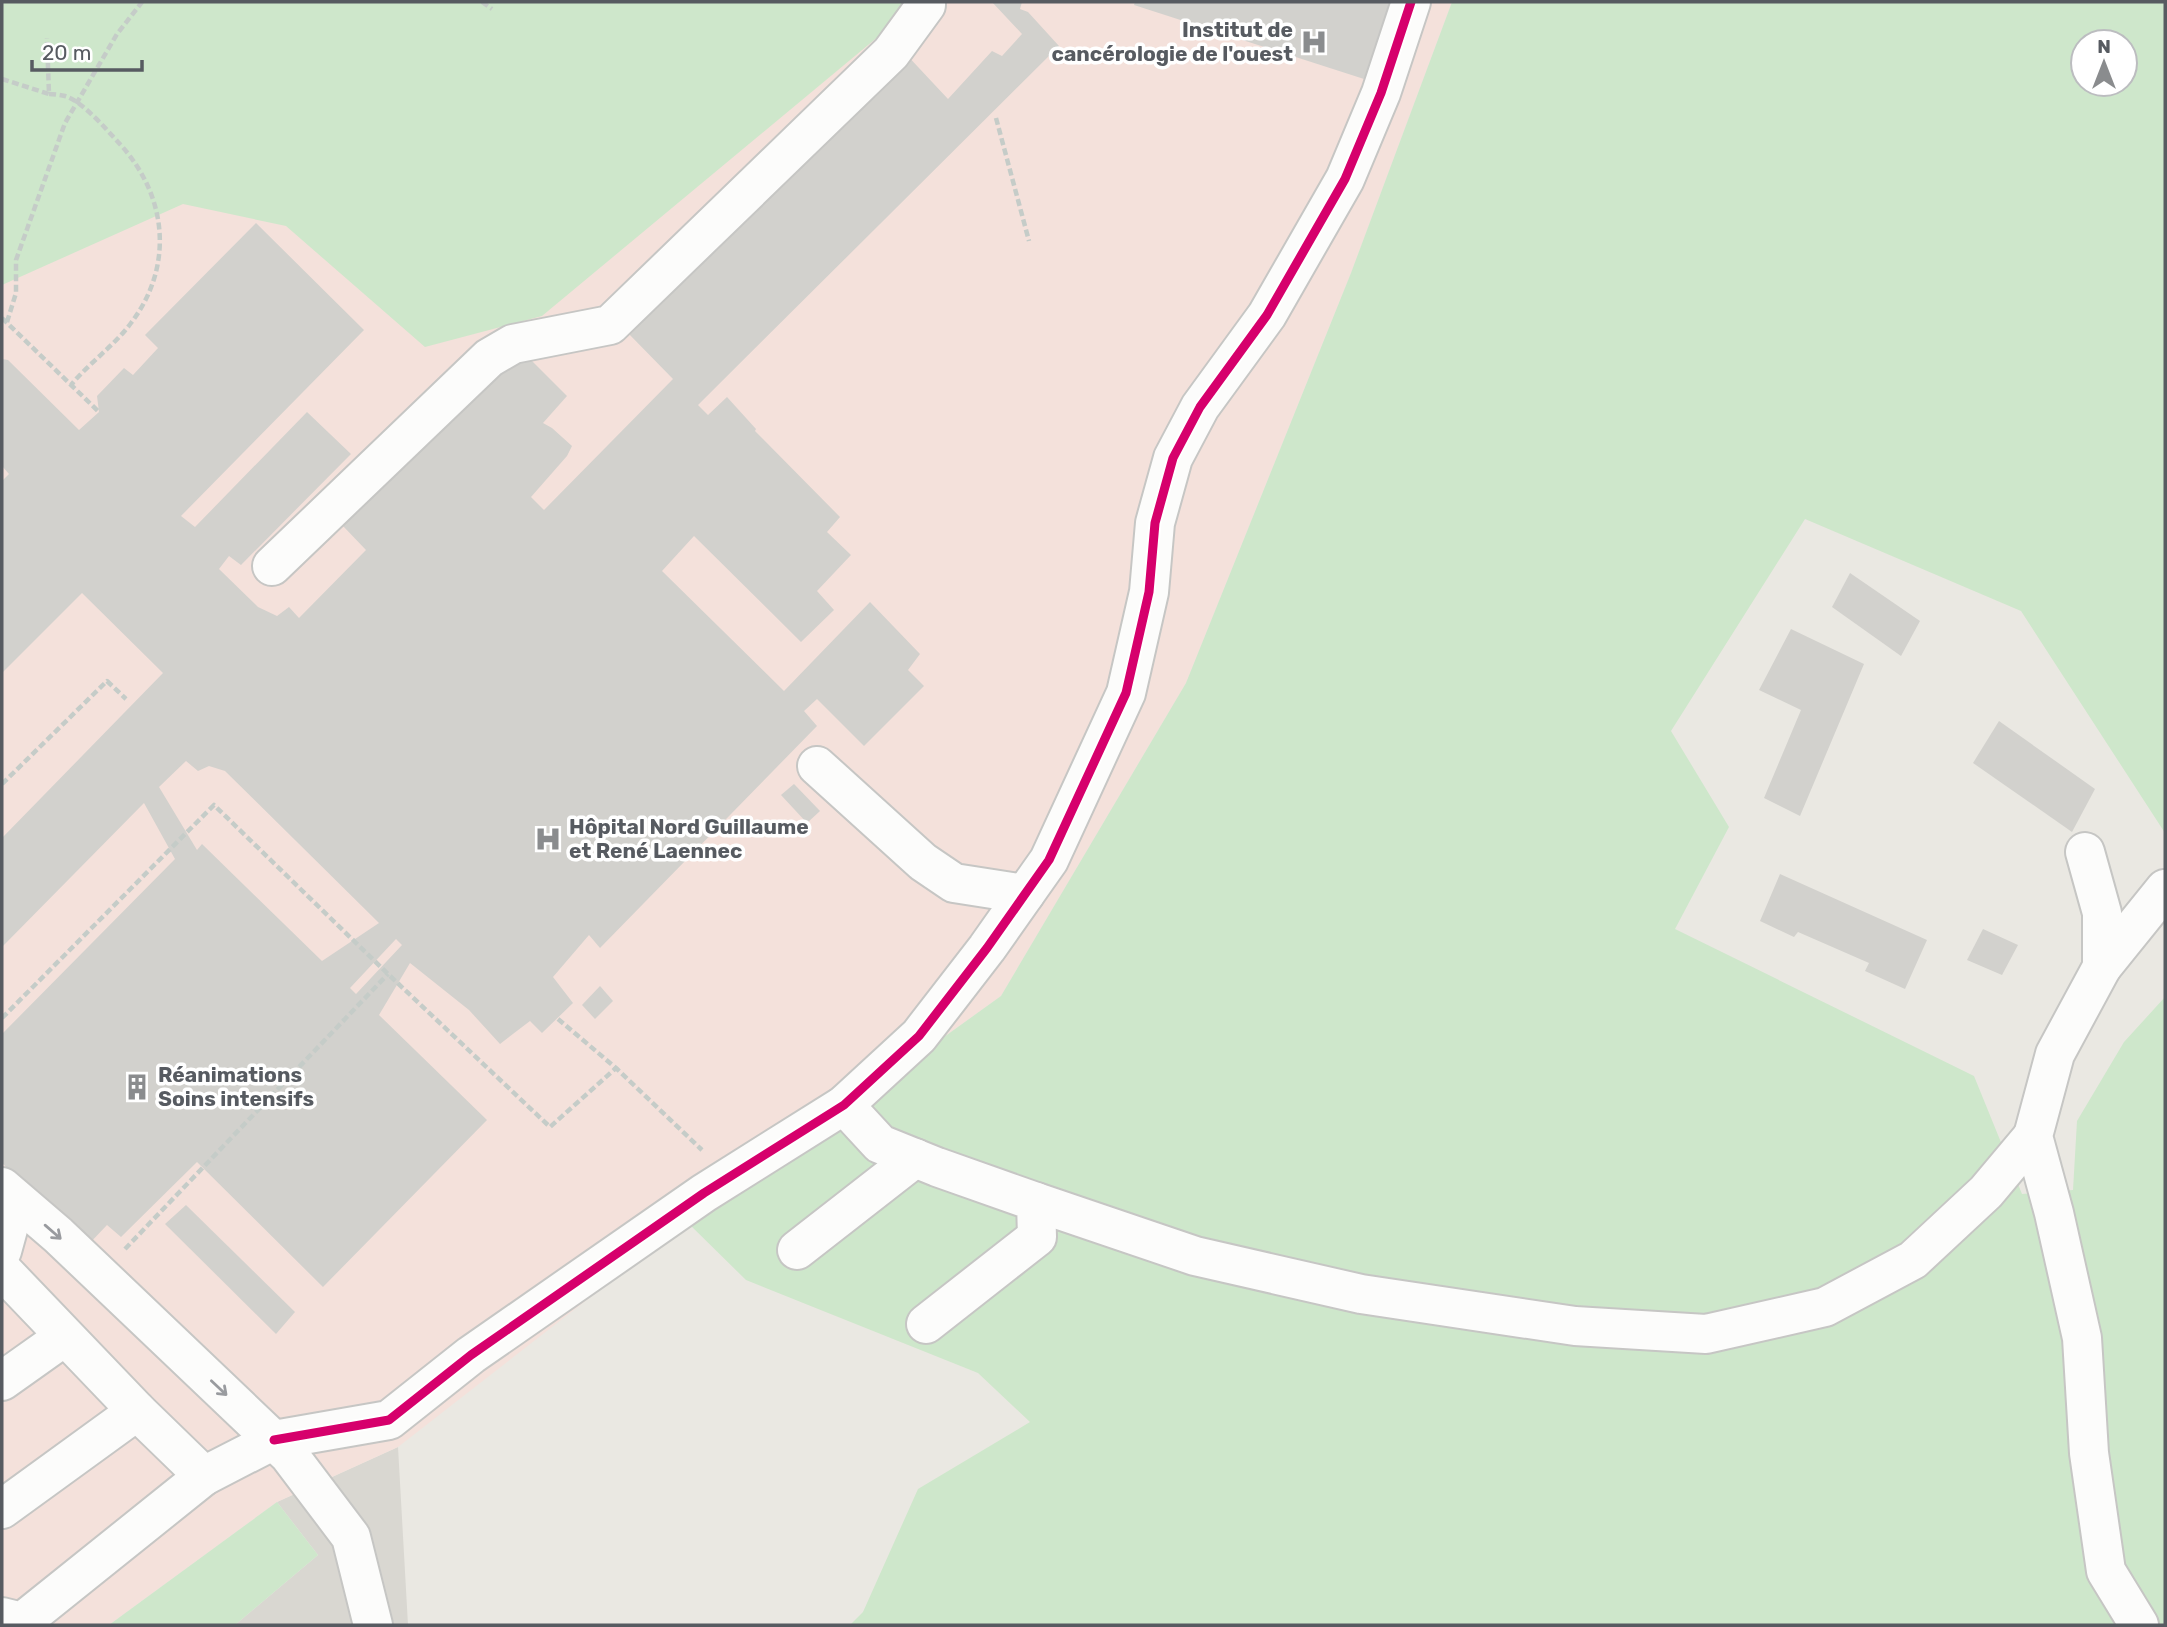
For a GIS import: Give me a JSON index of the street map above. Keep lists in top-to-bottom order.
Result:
{
  "places": {
    "hospital": ["Institut de cancérologie de l'ouest", "Hôpital Nord Guillaume et René Laennec"],
    "building": ["Réanimations Soins intensifs"]
  },
  "scale_bar": "20 m",
  "north": "top"
}
